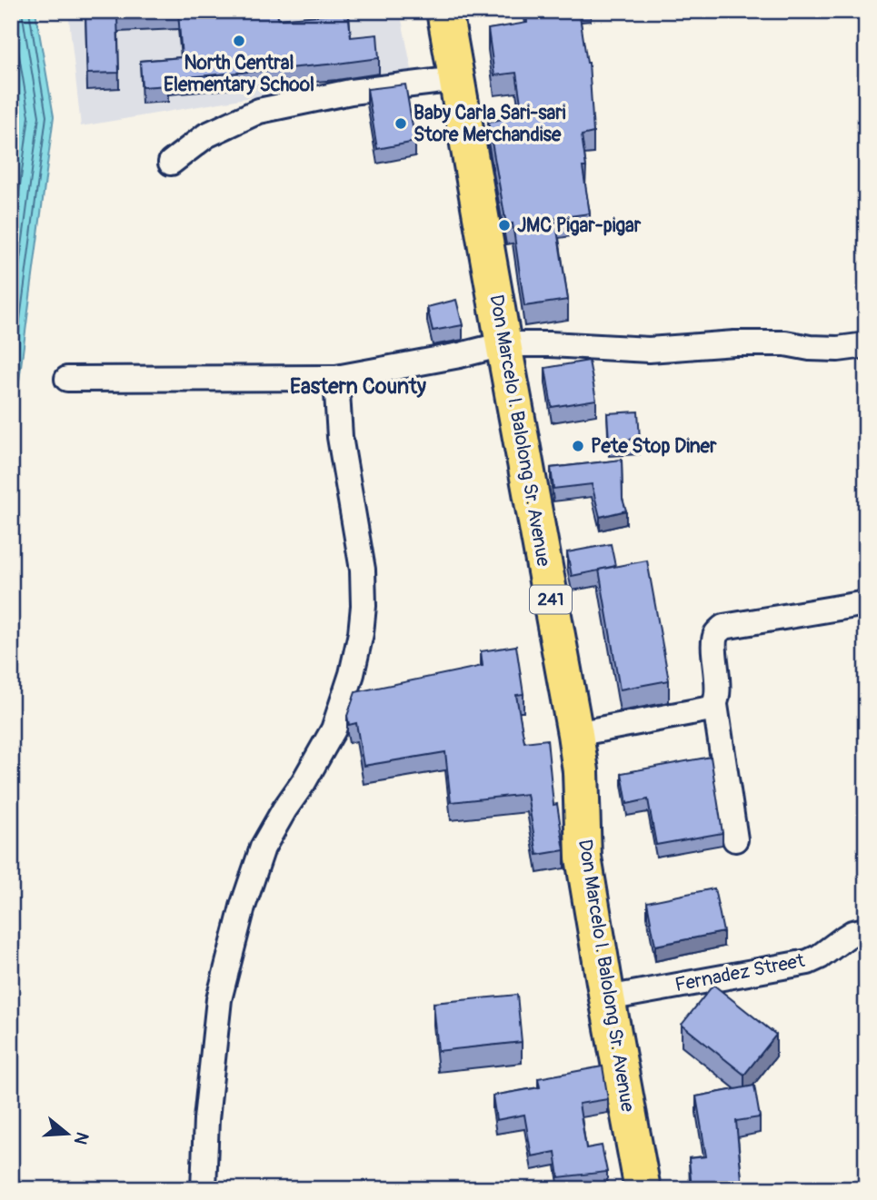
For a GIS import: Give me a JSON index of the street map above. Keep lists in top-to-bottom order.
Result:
{
  "streets": {
    "main road": ["Don Marcelo I. Balolong Sr. Avenue", "241"],
    "street": ["Fernadez Street"]
  },
  "crossings": [
    ["Don Marcelo I. Balolong Sr. Avenue", "Fernadez Street"]
  ],
  "districts": ["Eastern County"],
  "places": [
    "North Central Elementary School",
    "Baby Carla Sari-sari Store Merchandise",
    "JMC Pigar-pigar",
    "Pete Stop Diner"
  ],
  "north": "right"
}
